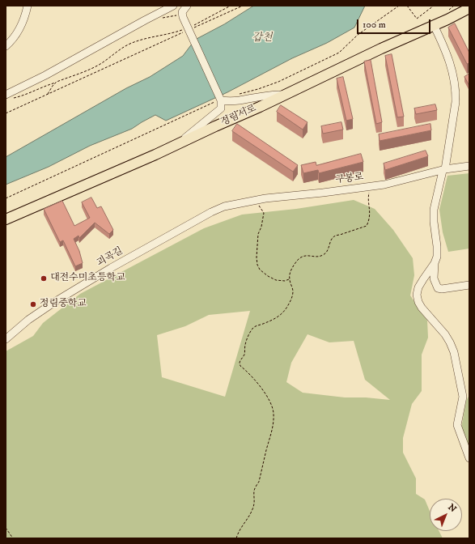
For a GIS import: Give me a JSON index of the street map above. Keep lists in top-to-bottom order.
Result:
{
  "streets": {
    "main road": ["정림서로"],
    "street": ["구봉로", "괴곡길"]
  },
  "crossings": [
    ["구봉로", "괴곡길"]
  ],
  "water": ["갑천"],
  "places": ["대전수미초등학교", "정림중학교"],
  "scale_bar": "100 m",
  "north": "top right"
}
